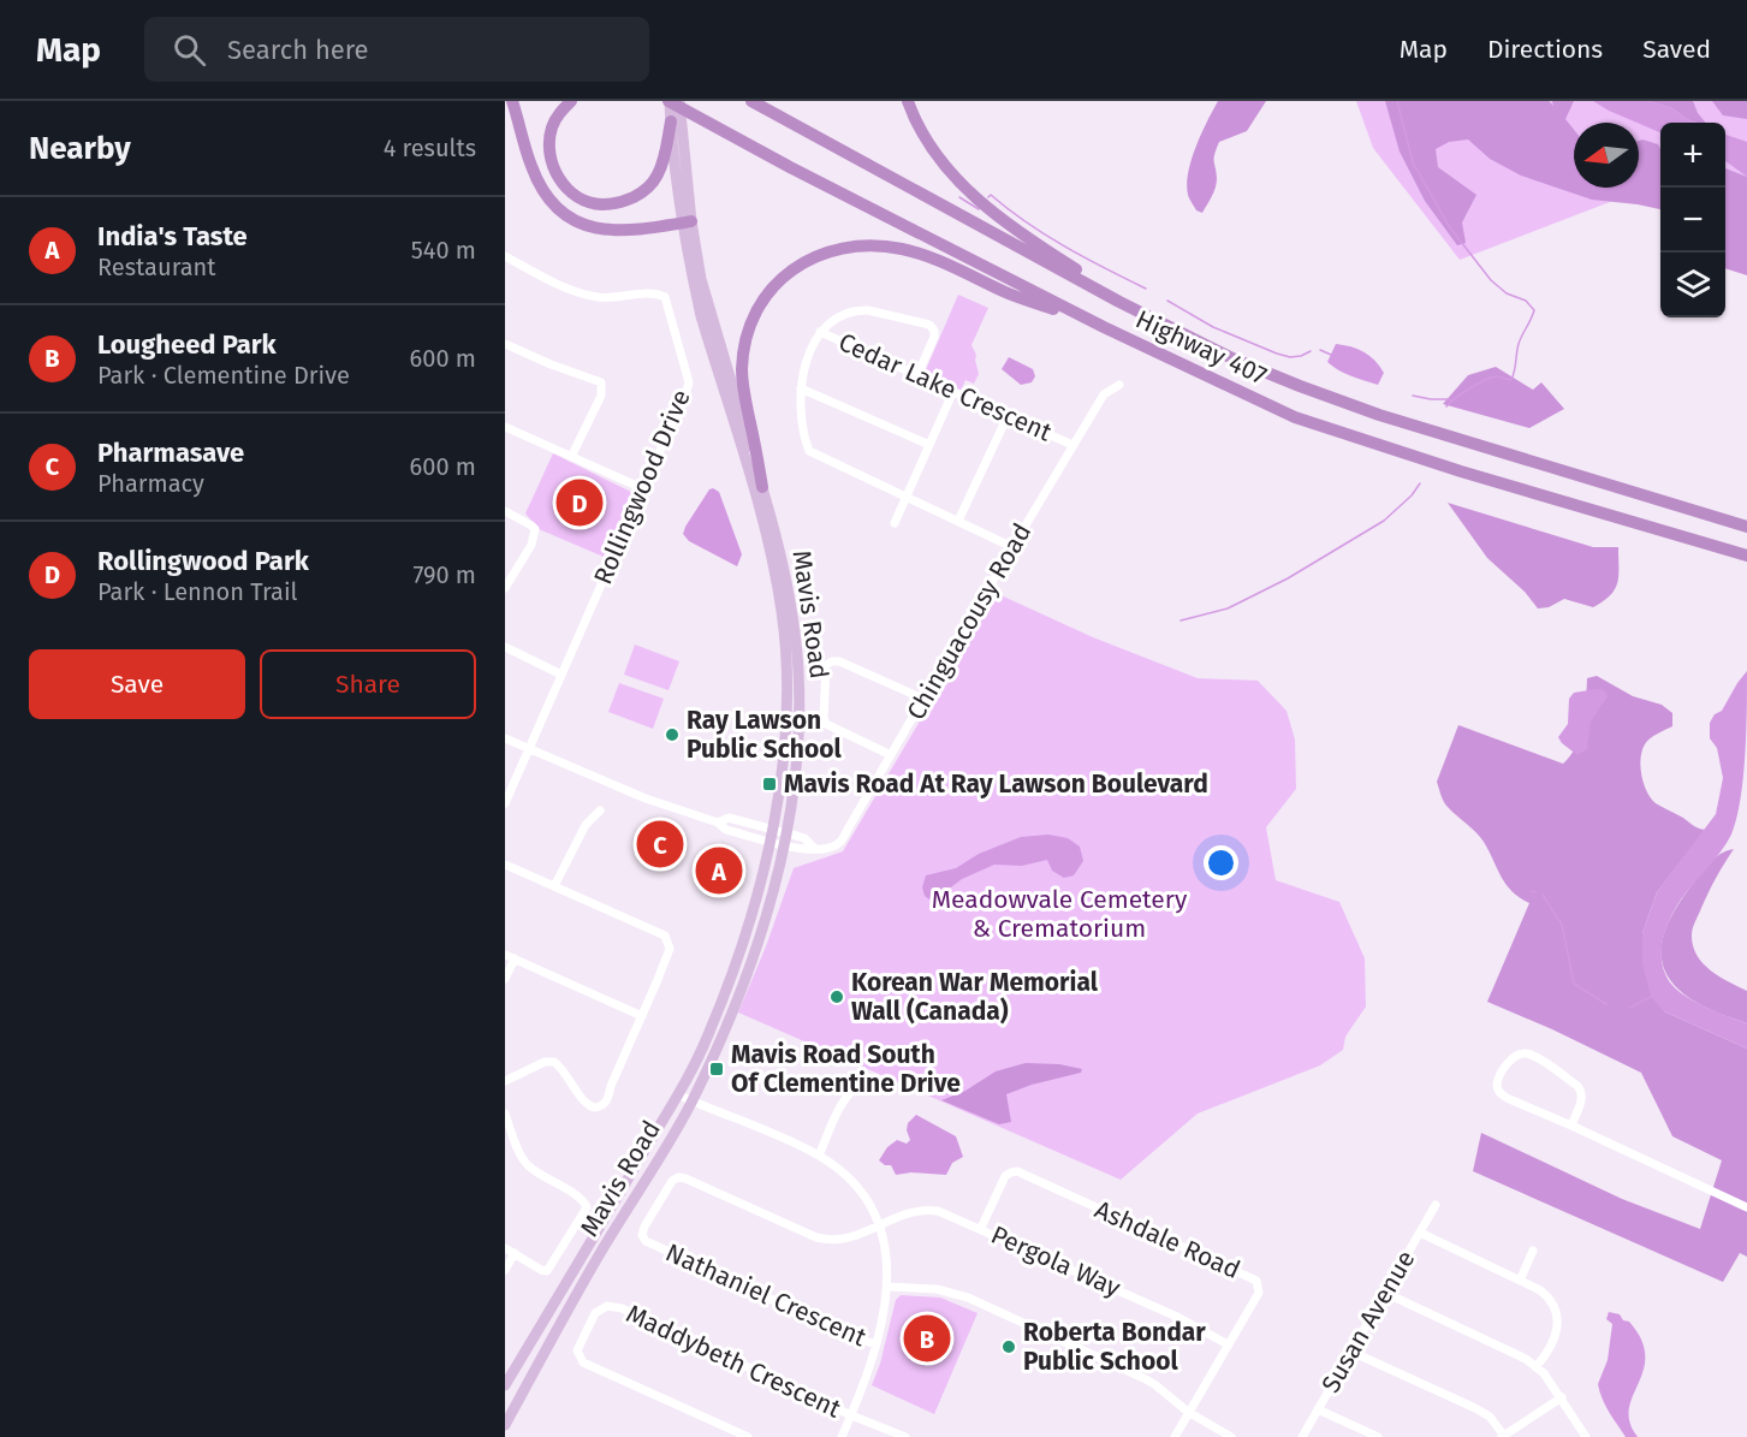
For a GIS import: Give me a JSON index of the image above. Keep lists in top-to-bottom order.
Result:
{
  "streets": {
    "highway": ["Highway 407"],
    "main road": ["Mavis Road"],
    "street": [
      "Cedar Lake Crescent",
      "Rollingwood Drive",
      "Chinguacousy Road",
      "Ashdale Road",
      "Pergola Way",
      "Nathaniel Crescent",
      "Susan Avenue",
      "Maddybeth Crescent"
    ]
  },
  "crossings": [
    ["Highway 407", "Mavis Road"],
    ["Cedar Lake Crescent", "Chinguacousy Road"],
    ["Ashdale Road", "Pergola Way"],
    ["Pergola Way", "Nathaniel Crescent"]
  ],
  "parks": ["Meadowvale Cemetery & Crematorium"],
  "places": {
    "other": ["Ray Lawson Public School", "Korean War Memorial Wall (Canada)", "Roberta Bondar Public School"],
    "transit": ["Mavis Road At Ray Lawson Boulevard", "Mavis Road South Of Clementine Drive"]
  },
  "north": "left",
  "page": {
    "header": "Map",
    "search": "Search here",
    "nav": ["Map", "Directions", "Saved"],
    "heading": ["Nearby", "4 results"],
    "map_buttons": ["+", "−"],
    "list": [
      {
        "mark": "A",
        "name": "India's Taste",
        "note": "Restaurant",
        "value": "540 m"
      },
      {
        "mark": "B",
        "name": "Lougheed Park",
        "note": "Park · Clementine Drive",
        "value": "600 m"
      },
      {
        "mark": "C",
        "name": "Pharmasave",
        "note": "Pharmacy",
        "value": "600 m"
      },
      {
        "mark": "D",
        "name": "Rollingwood Park",
        "note": "Park · Lennon Trail",
        "value": "790 m"
      }
    ],
    "pins": [
      "D",
      "C",
      "A",
      "B"
    ],
    "buttons": ["Save", "Share"]
  }
}
